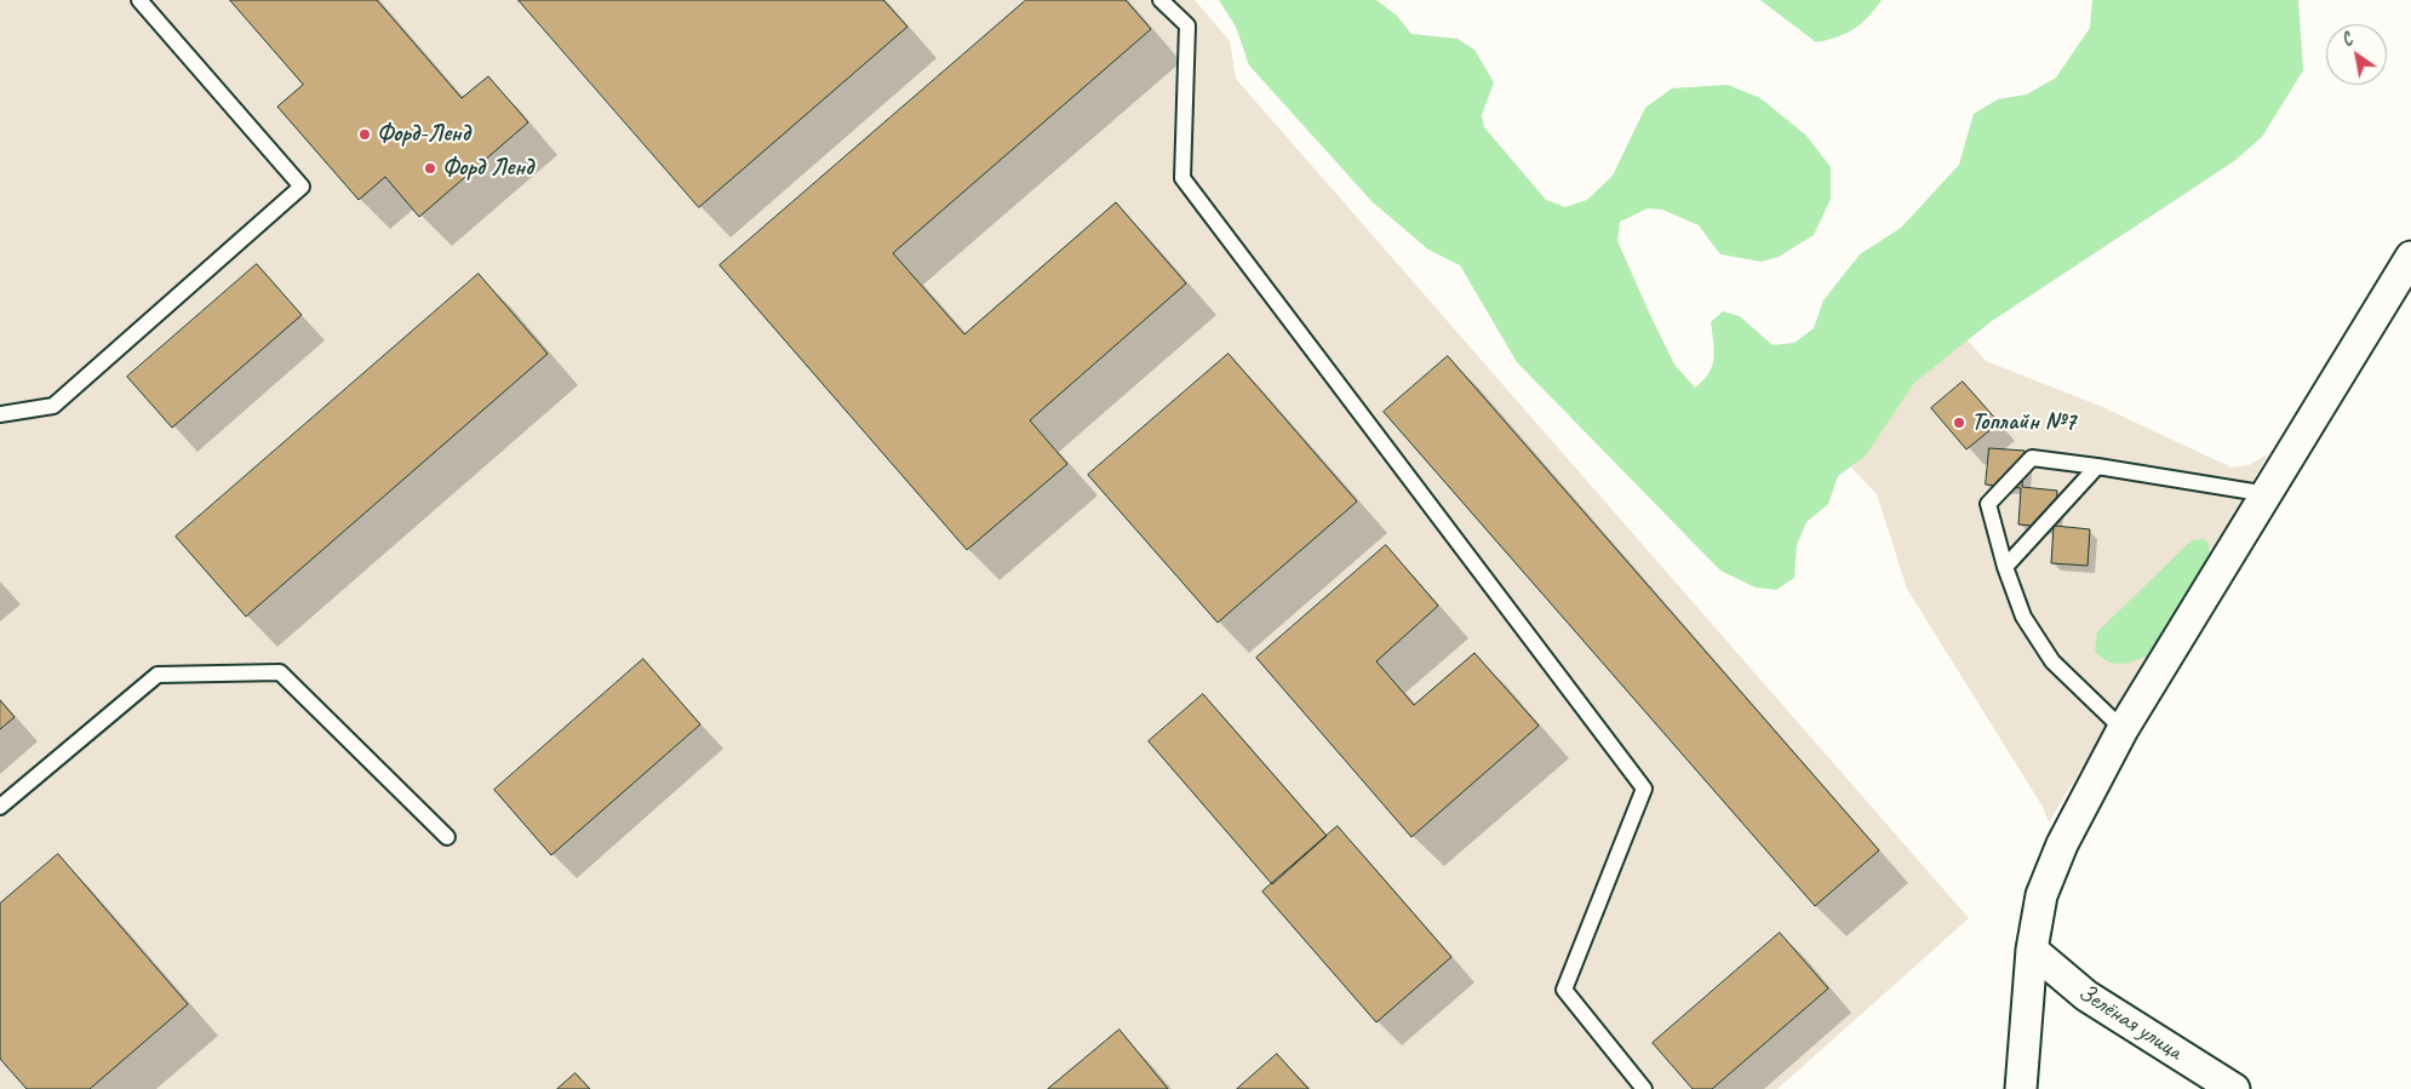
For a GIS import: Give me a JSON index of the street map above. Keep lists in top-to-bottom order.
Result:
{
  "streets": {
    "street": ["Зелёная улица"]
  },
  "places": ["Форд-Ленд", "Форд Ленд", "Топлайн №7"],
  "north": "top left"
}
